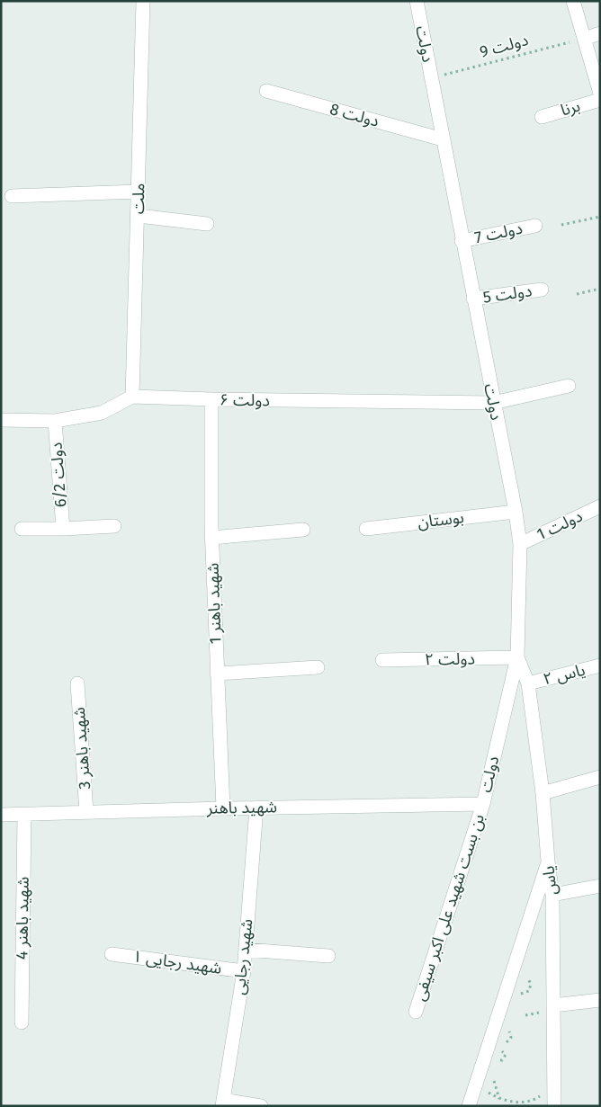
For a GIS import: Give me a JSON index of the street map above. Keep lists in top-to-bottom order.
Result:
{
  "streets": {
    "street": [
      "دولت",
      "برنا",
      "دولت 8",
      "ملت",
      "دولت 7",
      "دولت 5",
      "دولت ۶",
      "دولت 6/2",
      "بوستان",
      "دولت 1",
      "شهید باهنر 1",
      "دولت ۲",
      "یاس ۲",
      "شهید باهنر 3",
      "شهید باهنر",
      "یاس",
      "بن بست شهید علی اکبر سیفی",
      "شهید باهنر 4",
      "شهید رجایی",
      "شهید رجایی ۱"
    ],
    "path": ["دولت 9"]
  },
  "crossings": [
    ["دولت", "دولت 9"],
    ["دولت", "دولت 8"],
    ["دولت", "دولت 7"],
    ["دولت", "دولت 5"],
    ["دولت", "دولت ۶"],
    ["دولت", "بوستان"],
    ["دولت", "دولت 1"],
    ["دولت", "دولت ۲"],
    ["دولت", "شهید باهنر"],
    ["دولت", "یاس"],
    ["دولت", "بن بست شهید علی اکبر سیفی"],
    ["ملت", "دولت ۶"],
    ["دولت ۶", "دولت 6/2"],
    ["دولت ۶", "شهید باهنر 1"],
    ["شهید باهنر 1", "شهید باهنر"],
    ["دولت ۲", "یاس"],
    ["یاس ۲", "یاس"],
    ["شهید باهنر 3", "شهید باهنر"],
    ["شهید باهنر", "بن بست شهید علی اکبر سیفی"],
    ["شهید باهنر", "شهید باهنر 4"],
    ["شهید باهنر", "شهید رجایی"],
    ["شهید رجایی", "شهید رجایی ۱"]
  ]
}
